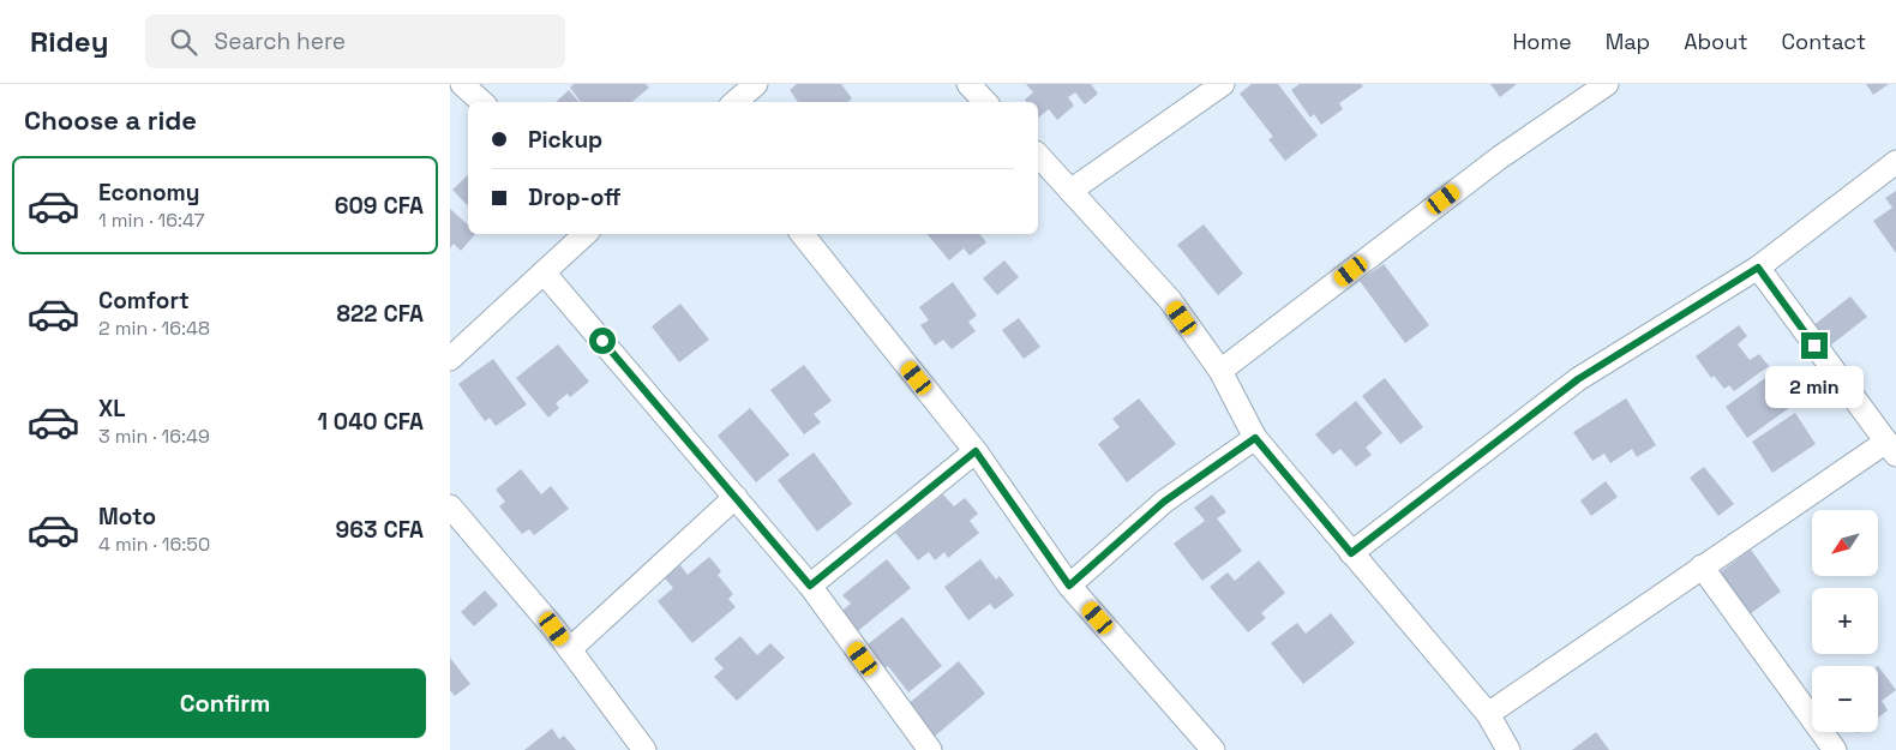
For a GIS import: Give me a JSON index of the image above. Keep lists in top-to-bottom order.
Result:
{
  "north": "bottom left",
  "page": {
    "header": "Ridey",
    "search": "Search here",
    "nav": [
      "Home",
      "Map",
      "About",
      "Contact"
    ],
    "heading": "Choose a ride",
    "banner": ["Pickup", "Drop-off"],
    "list": [
      {
        "name": "Economy",
        "note": "1 min · 16:47",
        "value": "609 CFA"
      },
      {
        "name": "Comfort",
        "note": "2 min · 16:48",
        "value": "822 CFA"
      },
      {
        "name": "XL",
        "note": "3 min · 16:49",
        "value": "1 040 CFA"
      },
      {
        "name": "Moto",
        "note": "4 min · 16:50",
        "value": "963 CFA"
      }
    ],
    "bubble": "2 min",
    "map_buttons": ["+", "−"],
    "buttons": "Confirm"
  }
}
